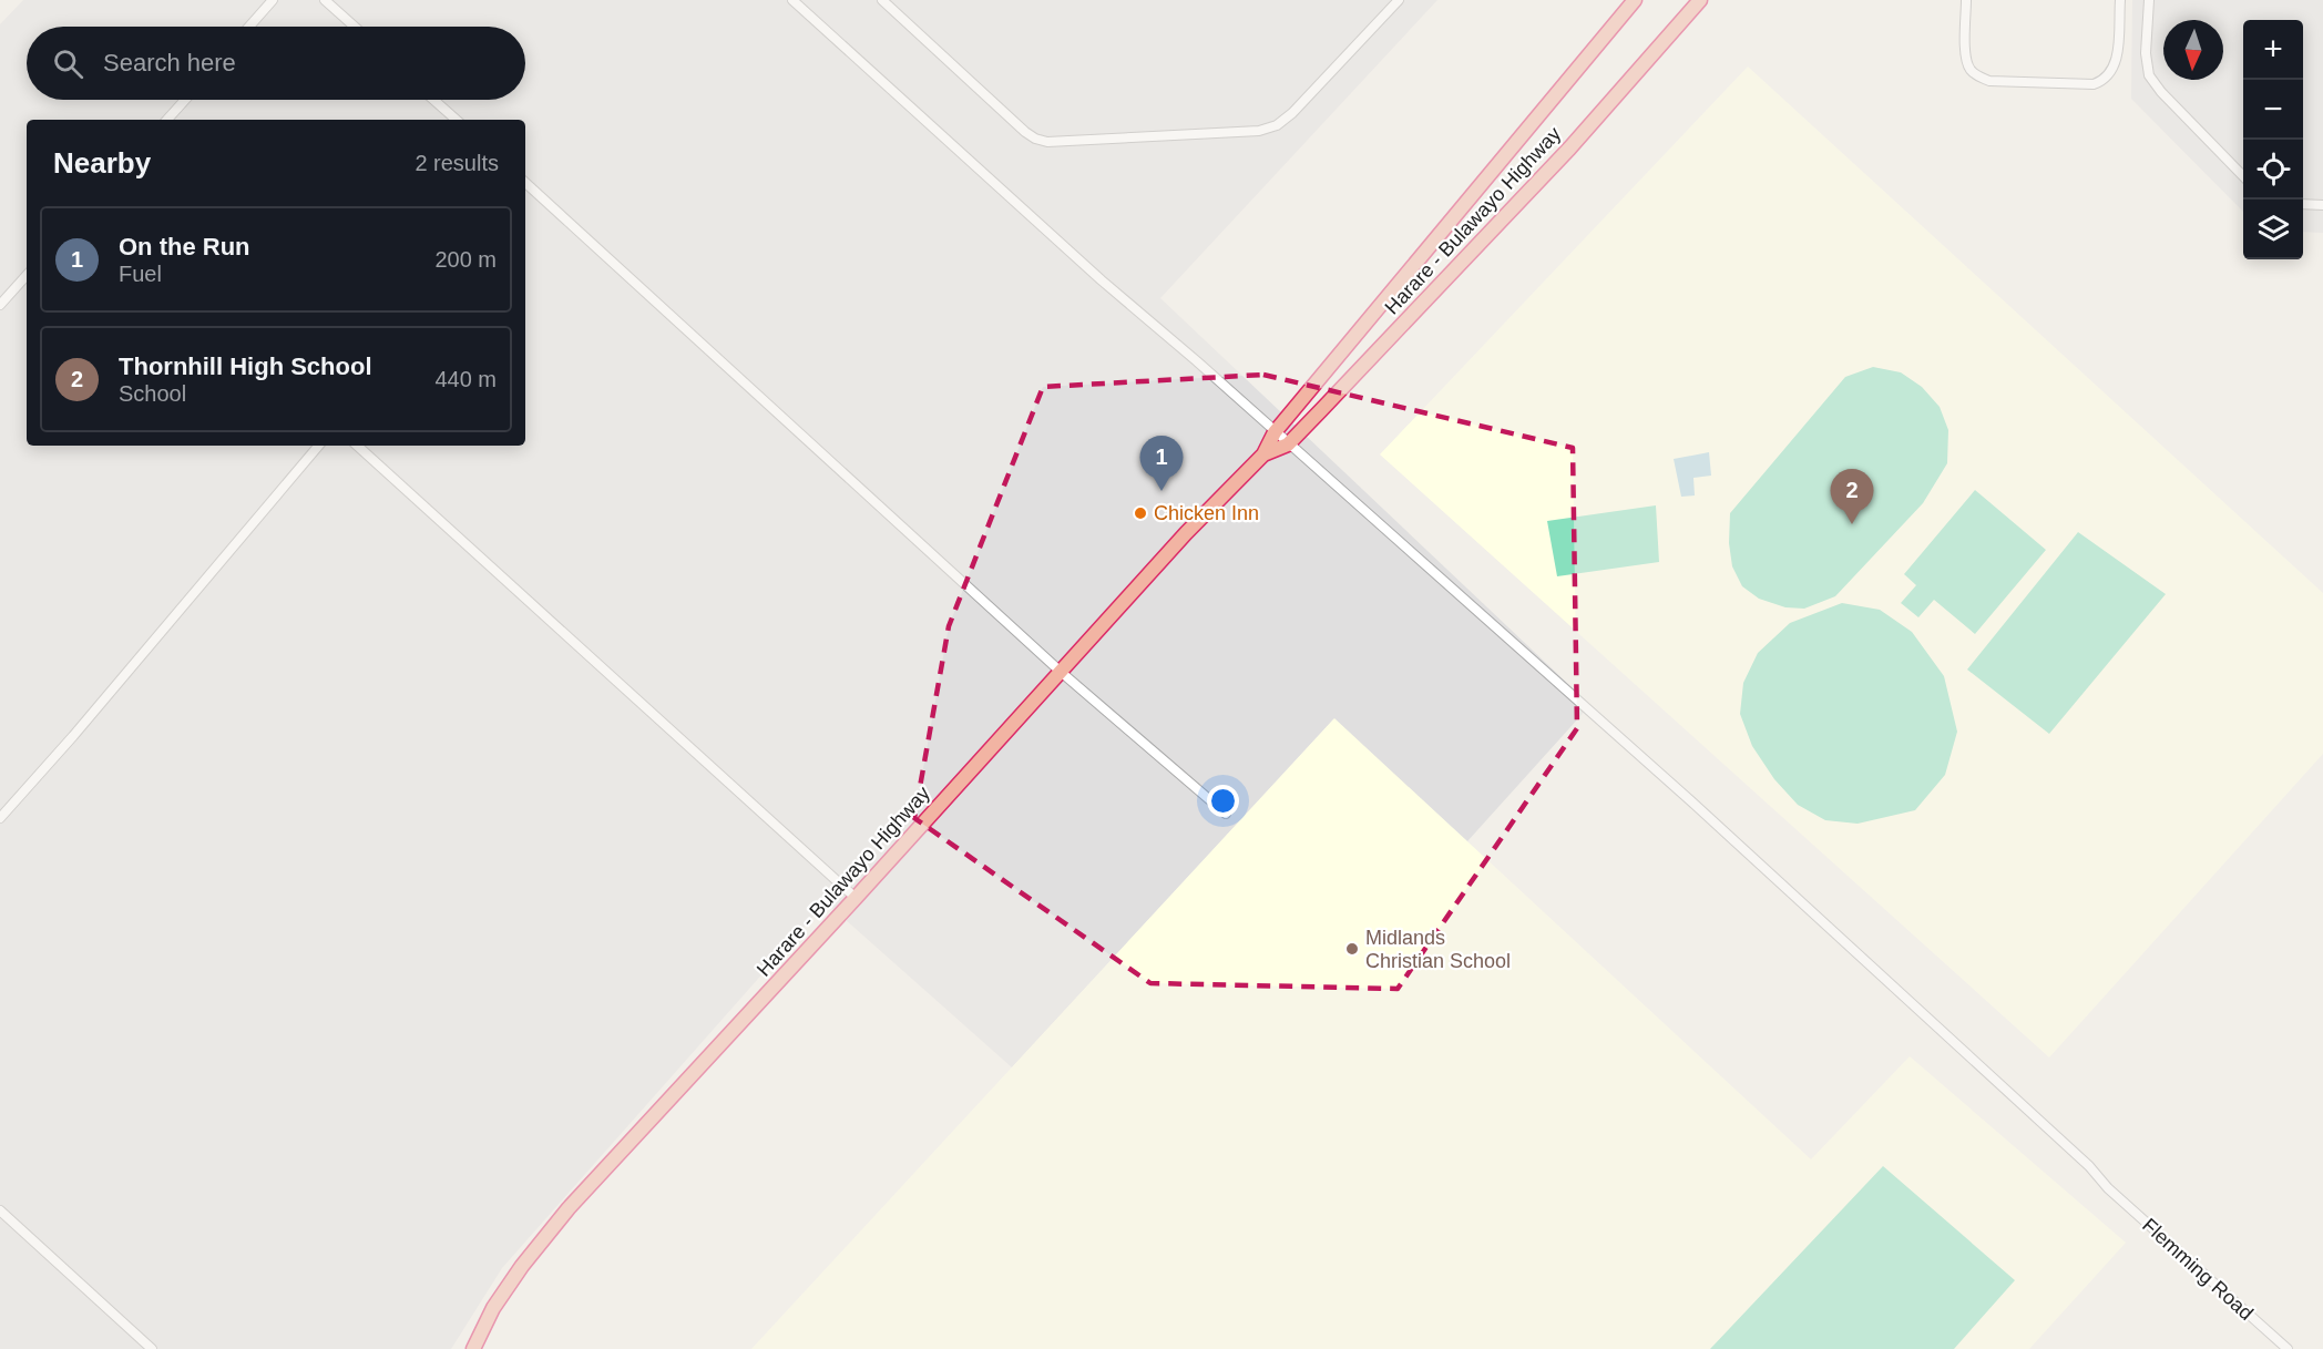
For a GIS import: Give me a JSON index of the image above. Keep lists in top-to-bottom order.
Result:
{
  "streets": {
    "highway": ["Harare - Bulawayo Highway"],
    "street": ["Flemming Road"]
  },
  "crossings": [
    ["Harare - Bulawayo Highway", "Flemming Road"]
  ],
  "places": ["Chicken Inn", "Midlands Christian School"],
  "north": "bottom",
  "page": {
    "map_buttons": ["+", "−"],
    "search": "Search here",
    "heading": ["Nearby", "2 results"],
    "list": [
      {
        "mark": "1",
        "name": "On the Run",
        "note": "Fuel",
        "value": "200 m"
      },
      {
        "mark": "2",
        "name": "Thornhill High School",
        "note": "School",
        "value": "440 m"
      }
    ],
    "pins": ["1", "2"]
  }
}
